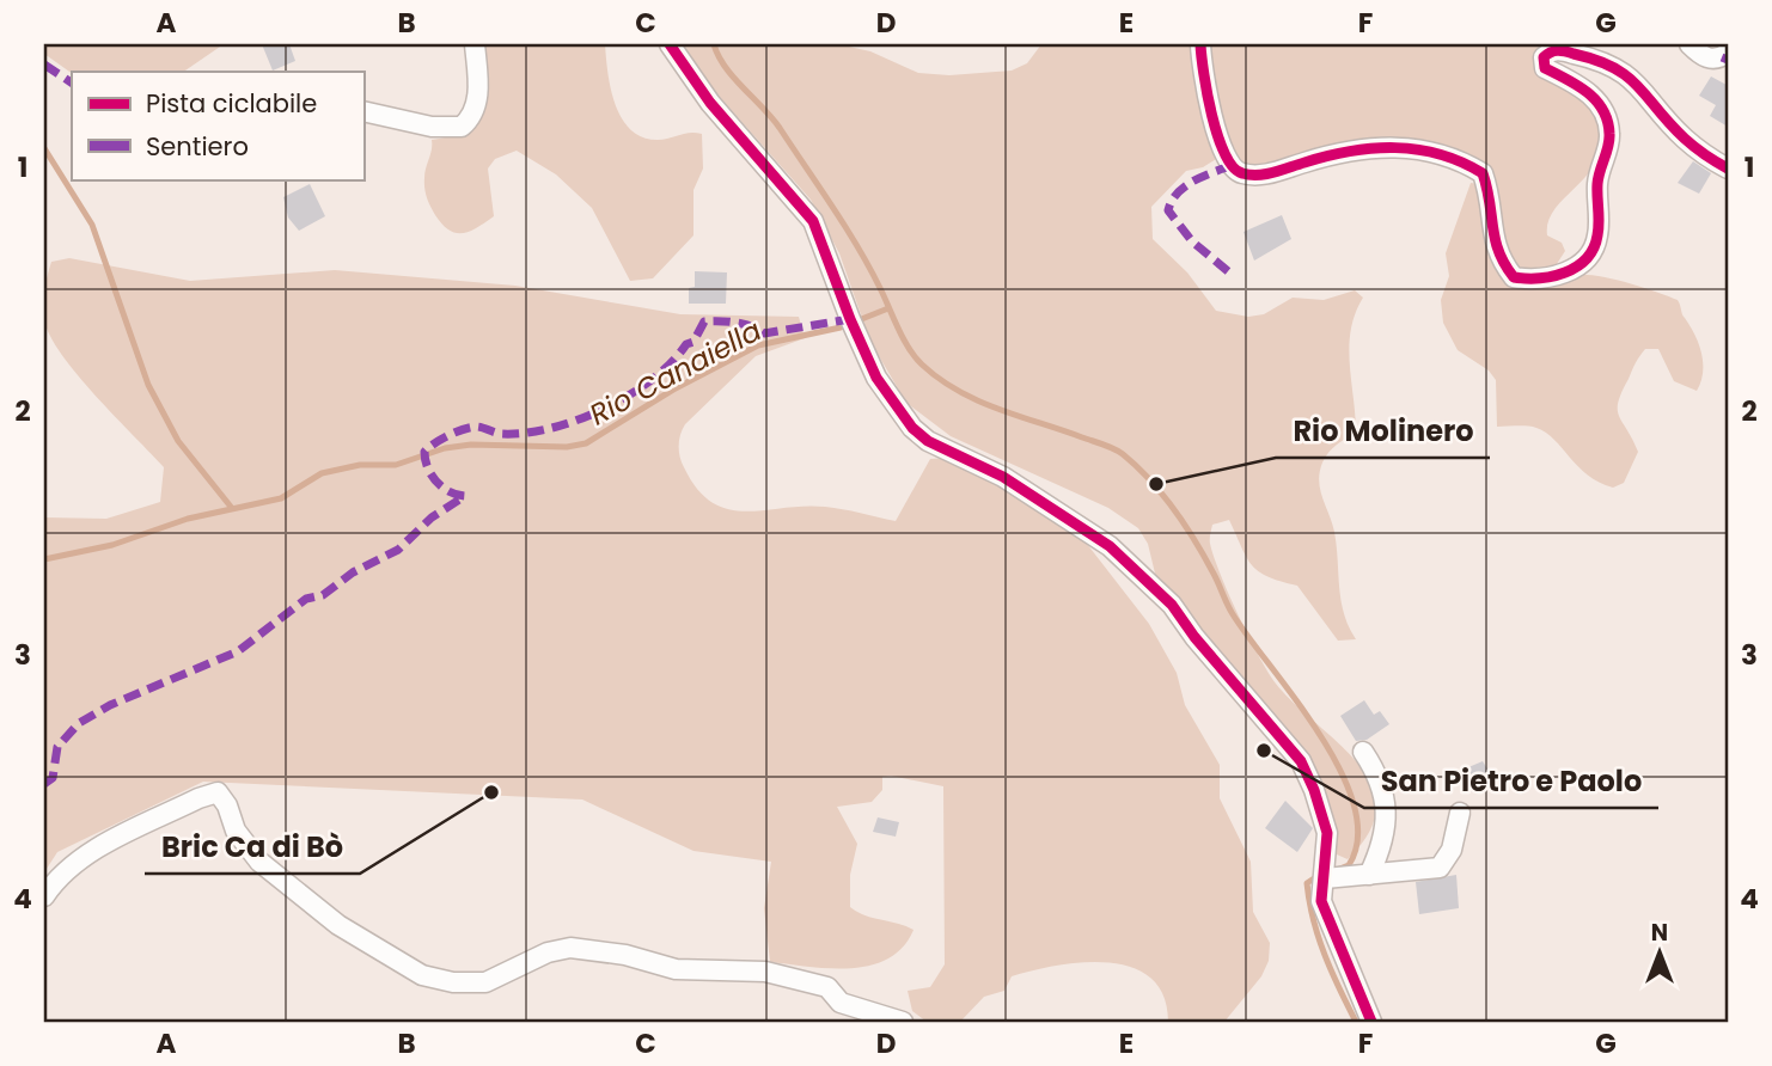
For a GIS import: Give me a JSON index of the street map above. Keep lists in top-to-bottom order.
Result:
{
  "water": ["Rio Canaiella"],
  "places": ["Rio Molinero", "San Pietro e Paolo", "Bric Ca di Bò"],
  "legend": ["Pista ciclabile", "Sentiero"],
  "north": "top",
  "grid": {
    "columns": [
      "A",
      "B",
      "C",
      "D",
      "E",
      "F",
      "G"
    ],
    "rows": [
      "1",
      "2",
      "3",
      "4"
    ]
  }
}
